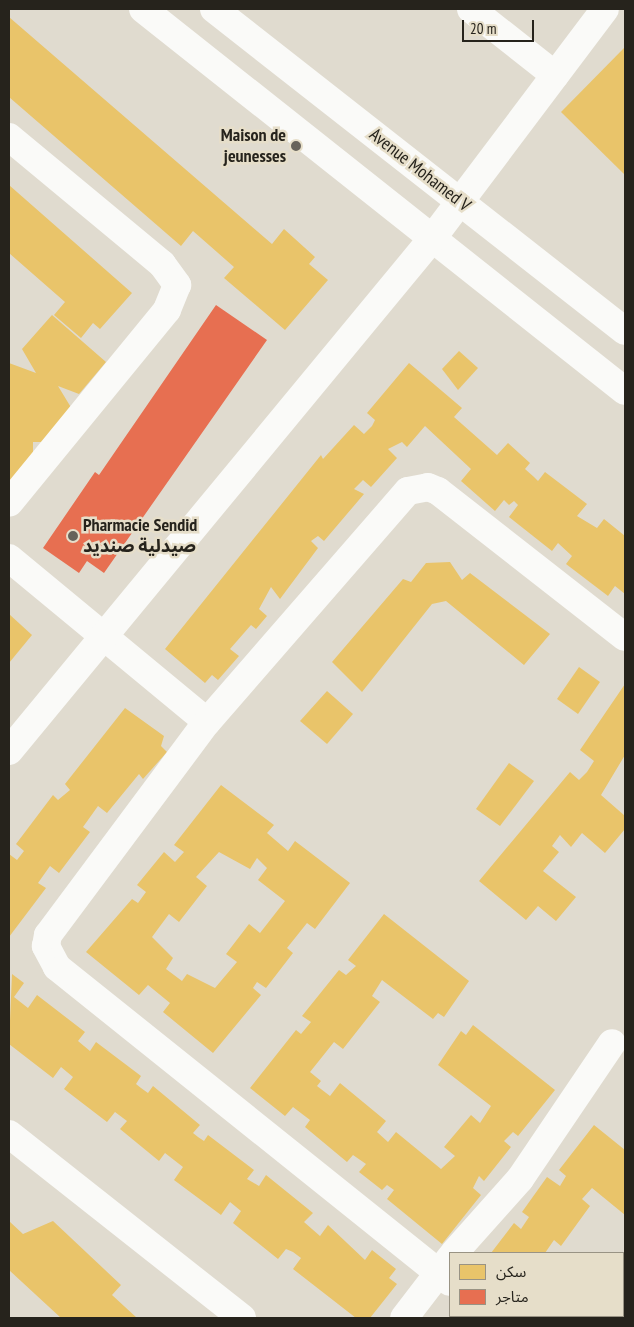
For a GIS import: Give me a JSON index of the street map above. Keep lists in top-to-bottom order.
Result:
{
  "streets": {
    "street": ["Avenue Mohamed V"]
  },
  "places": ["Maison de jeunesses", "Pharmacie Sendid صيدلية صنديد"],
  "legend": ["سكن", "متاجر"],
  "scale_bar": "20 m"
}
